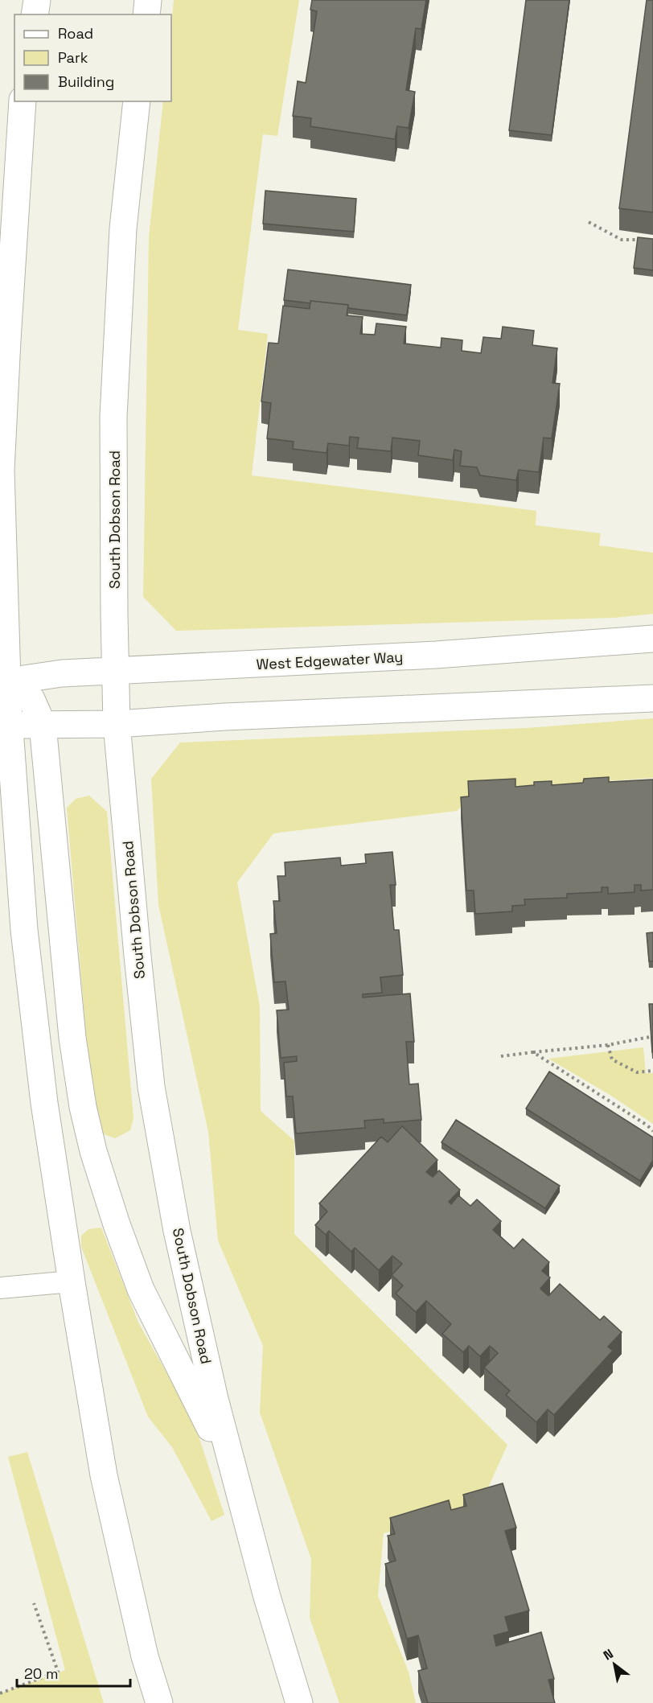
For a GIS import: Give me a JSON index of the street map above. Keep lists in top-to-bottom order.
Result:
{
  "streets": {
    "main road": ["South Dobson Road", "West Edgewater Way"]
  },
  "crossings": [
    ["South Dobson Road", "West Edgewater Way"]
  ],
  "legend": ["Road", "Park", "Building"],
  "scale_bar": "20 m",
  "north": "top left"
}
